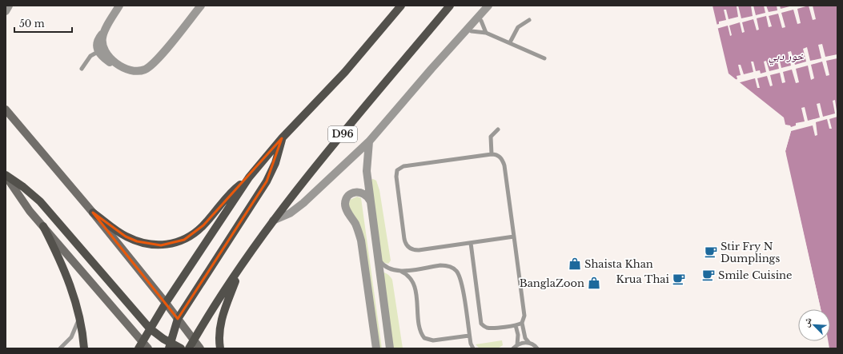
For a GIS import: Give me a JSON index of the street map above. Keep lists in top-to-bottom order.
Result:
{
  "streets": {
    "main road": ["D96"]
  },
  "water": ["خور دبي"],
  "places": {
    "cafe": ["Stir Fry N Dumplings", "Smile Cuisine", "Krua Thai"],
    "shop": ["Shaista Khan", "BanglaZoon"]
  },
  "scale_bar": "50 m",
  "north": "top left"
}
